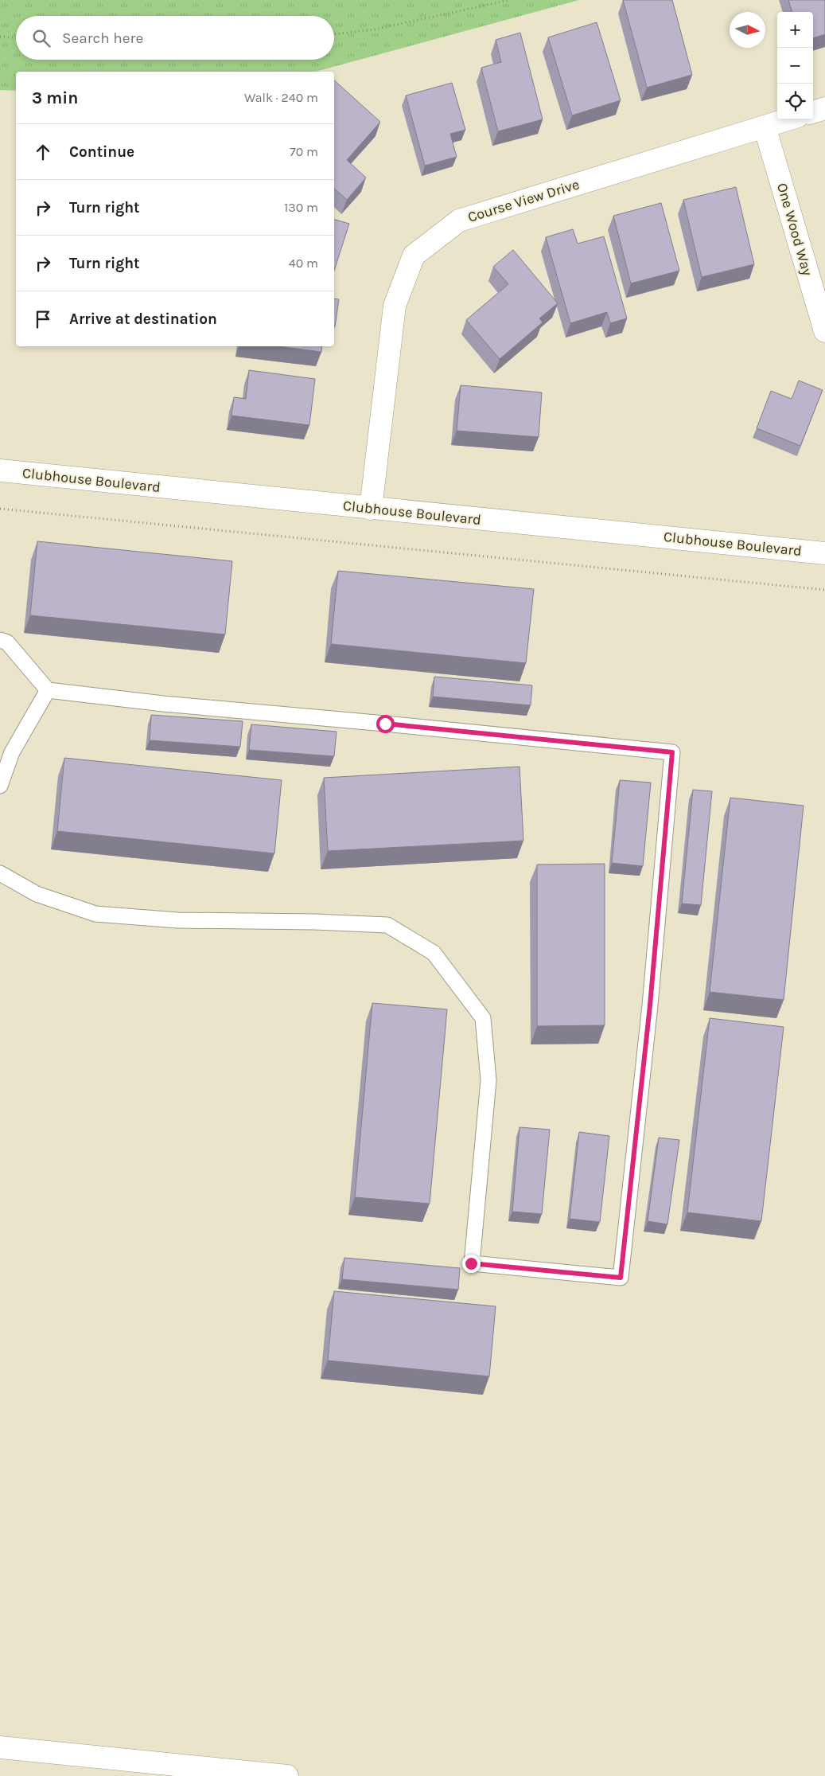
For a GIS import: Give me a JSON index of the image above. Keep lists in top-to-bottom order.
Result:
{
  "streets": {
    "street": ["Course View Drive", "One Wood Way", "Clubhouse Boulevard"]
  },
  "crossings": [
    ["Course View Drive", "One Wood Way"],
    ["Course View Drive", "Clubhouse Boulevard"]
  ],
  "north": "right",
  "page": {
    "map_buttons": ["+", "−"],
    "search": "Search here",
    "heading": ["3 min", "Walk · 240 m"],
    "list": [
      ["Continue", "70 m"],
      ["Turn right", "130 m"],
      ["Turn right", "40 m"],
      "Arrive at destination"
    ]
  }
}
